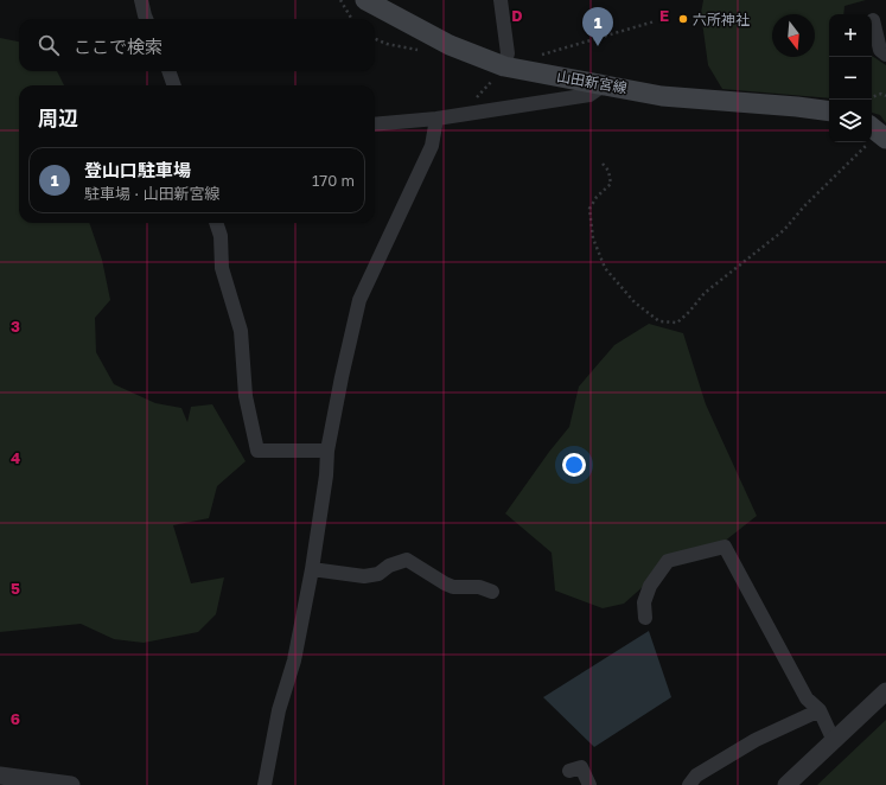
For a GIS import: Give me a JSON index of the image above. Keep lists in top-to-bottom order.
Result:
{
  "streets": {
    "main road": ["山田新宮線"]
  },
  "places": ["六所神社"],
  "north": "bottom",
  "page": {
    "pins": "1",
    "map_buttons": ["+", "−"],
    "search": "ここで検索",
    "heading": "周辺",
    "list": [
      {
        "mark": "1",
        "name": "登山口駐車場",
        "note": "駐車場 · 山田新宮線",
        "value": "170 m"
      }
    ]
  },
  "grid": {
    "columns": ["D", "E"],
    "rows": [
      "3",
      "4",
      "5",
      "6"
    ]
  }
}
